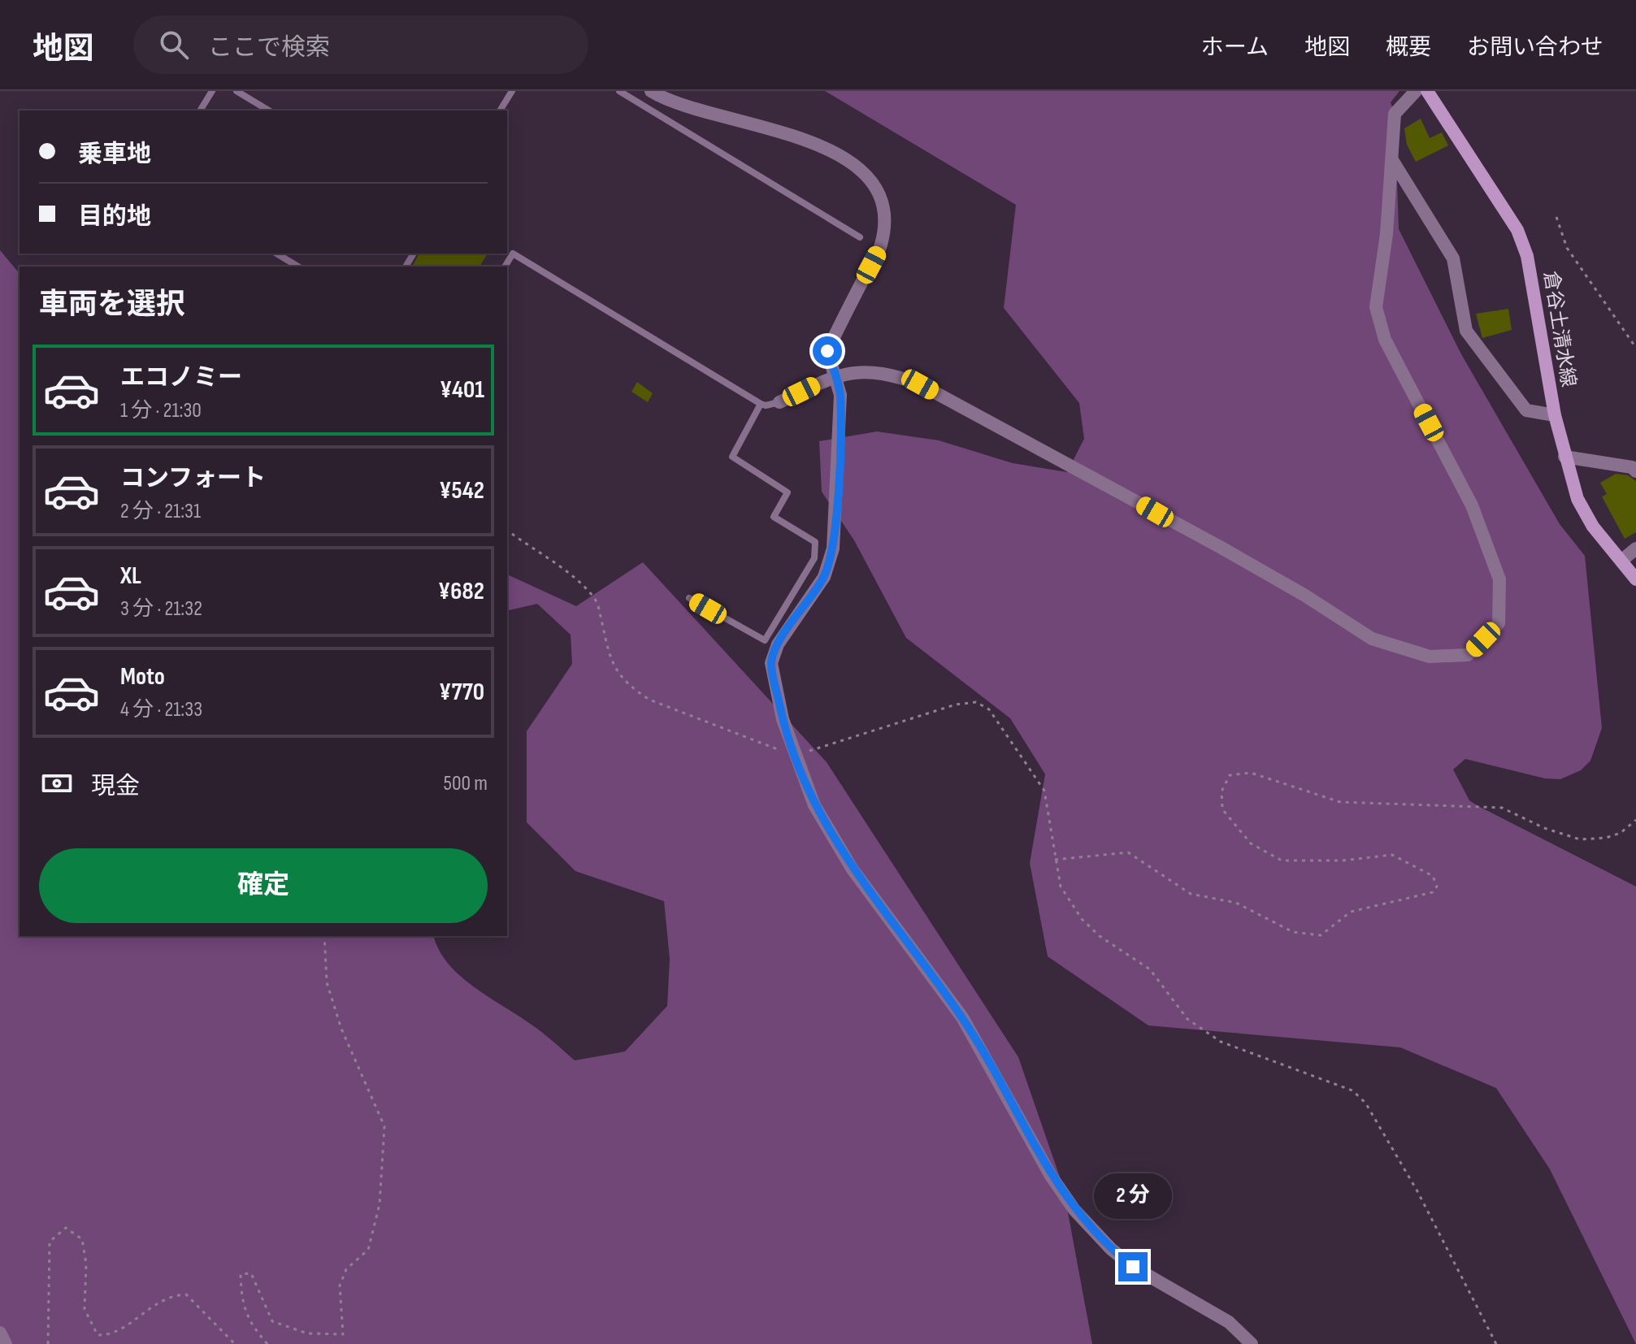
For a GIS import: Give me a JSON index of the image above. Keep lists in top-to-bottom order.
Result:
{
  "streets": {
    "main road": ["倉谷土清水線"]
  },
  "page": {
    "header": "地図",
    "search": "ここで検索",
    "nav": [
      "ホーム",
      "地図",
      "概要",
      "お問い合わせ"
    ],
    "banner": ["乗車地", "目的地"],
    "heading": "車両を選択",
    "list": [
      {
        "name": "エコノミー",
        "note": "1 分 · 21:30",
        "value": "¥401"
      },
      {
        "name": "コンフォート",
        "note": "2 分 · 21:31",
        "value": "¥542"
      },
      {
        "name": "XL",
        "note": "3 分 · 21:32",
        "value": "¥682"
      },
      {
        "name": "Moto",
        "note": "4 分 · 21:33",
        "value": "¥770"
      }
    ],
    "pay": ["現金", "500 m"],
    "buttons": "確定",
    "bubble": "2 分"
  }
}
